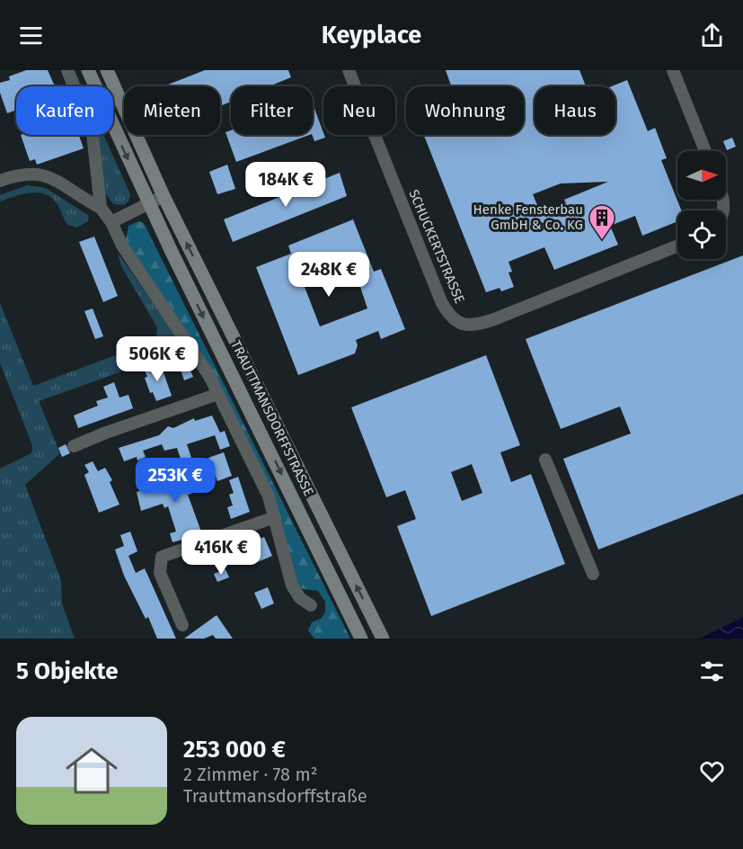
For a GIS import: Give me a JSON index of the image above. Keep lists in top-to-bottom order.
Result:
{
  "streets": {
    "main road": ["TRAUTTMANSDORFFSTRASSE"],
    "street": ["SCHUCKERTSTRASSE"]
  },
  "places": {
    "building": ["Henke Fensterbau GmbH & Co. KG"]
  },
  "north": "right",
  "page": {
    "header": "Keyplace",
    "chip": [
      "Kaufen",
      "Mieten",
      "Filter",
      "Neu",
      "Wohnung",
      "Haus"
    ],
    "price": [
      "184K €",
      "248K €",
      "506K €",
      "253K €",
      "416K €"
    ],
    "heading": "5 Objekte",
    "list": [
      {
        "name": "253 000 €",
        "note": "2 Zimmer · 78 m² · Trauttmansdorffstraße"
      }
    ]
  }
}
